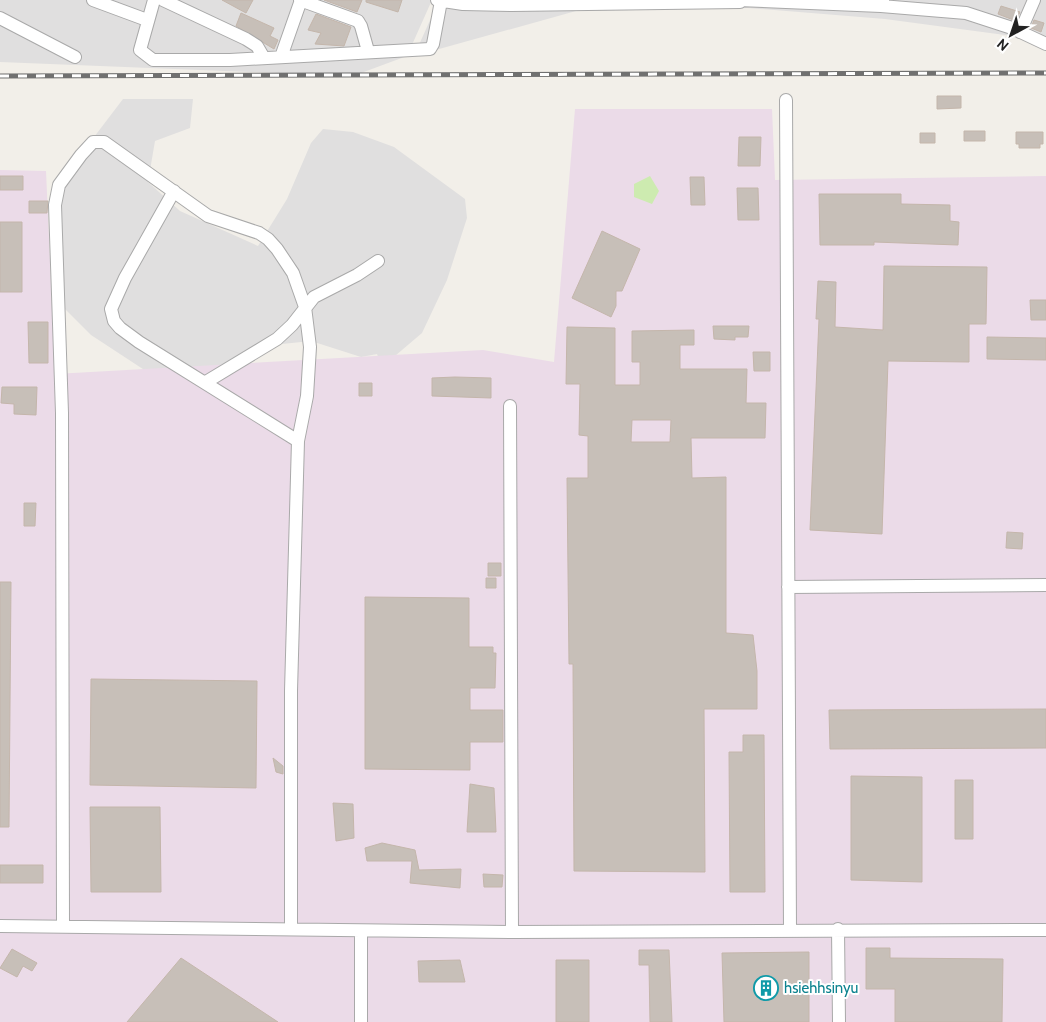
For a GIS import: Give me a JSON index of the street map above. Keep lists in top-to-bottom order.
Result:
{
  "places": {
    "building": ["hsiehhsinyu"]
  },
  "north": "bottom left"
}
